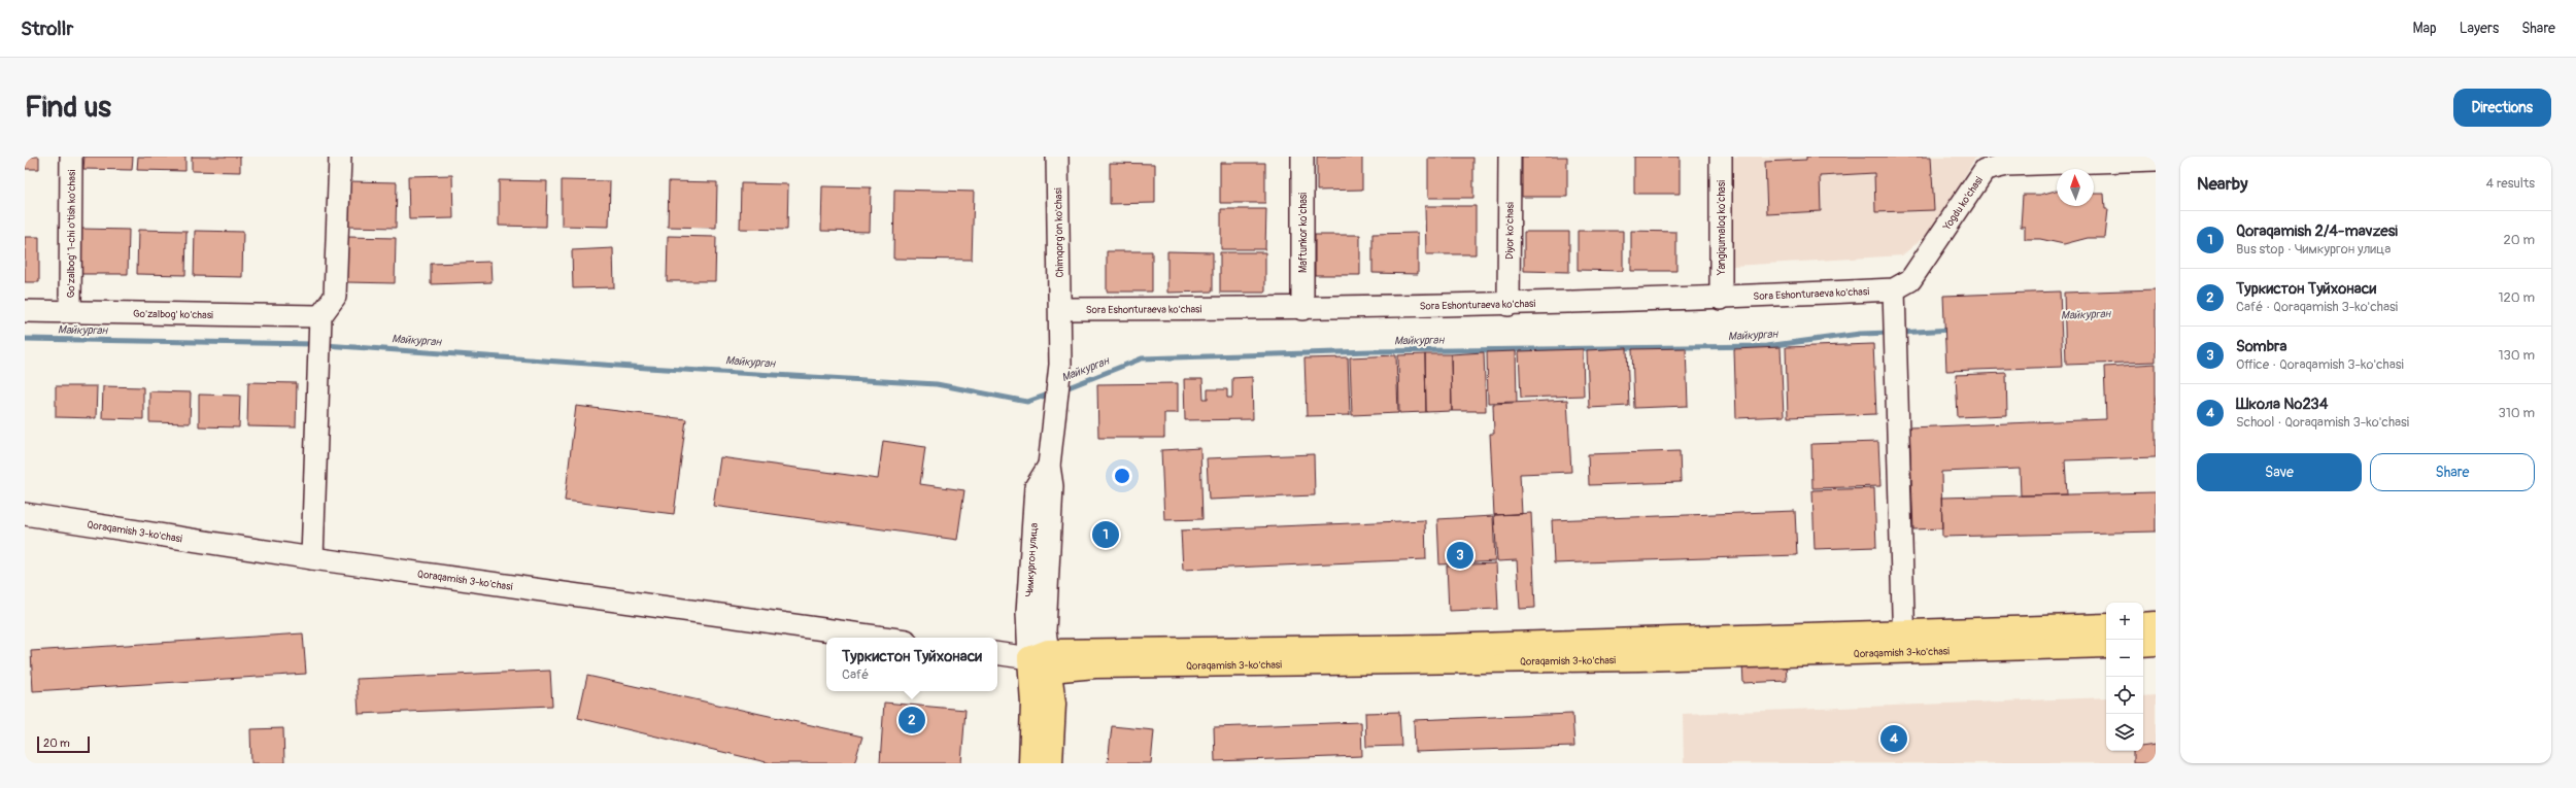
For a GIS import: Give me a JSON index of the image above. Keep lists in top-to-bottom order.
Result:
{
  "streets": {
    "main road": ["Qoraqamish 3-ko'chasi"],
    "street": [
      "Yogdu ko'chasi",
      "Yangiqumaloq ko'chasi",
      "Diyor ko'chasi",
      "Chimqorg'on ko'chasi",
      "Maftunkor ko'chasi",
      "Go'zalbog' 1-chi o'tish ko'chasi",
      "Sora Eshonturaeva ko'chasi",
      "Go'zalbog' ko'chasi",
      "Чимкургон улица"
    ]
  },
  "crossings": [
    ["Yogdu ko'chasi", "Sora Eshonturaeva ko'chasi"],
    ["Yangiqumaloq ko'chasi", "Sora Eshonturaeva ko'chasi"],
    ["Diyor ko'chasi", "Sora Eshonturaeva ko'chasi"],
    ["Chimqorg'on ko'chasi", "Sora Eshonturaeva ko'chasi"],
    ["Chimqorg'on ko'chasi", "Чимкургон улица"],
    ["Maftunkor ko'chasi", "Sora Eshonturaeva ko'chasi"],
    ["Go'zalbog' 1-chi o'tish ko'chasi", "Go'zalbog' ko'chasi"],
    ["Sora Eshonturaeva ko'chasi", "Чимкургон улица"],
    ["Qoraqamish 3-ko'chasi", "Чимкургон улица"]
  ],
  "water": ["Майкурган"],
  "scale_bar": "20 m",
  "north": "top",
  "page": {
    "header": "Strollr",
    "nav": ["Map", "Layers", "Share"],
    "buttons": [
      "Directions",
      ["Save", "Share"]
    ],
    "title": "Find us",
    "heading": ["Nearby", "4 results"],
    "list": [
      {
        "mark": "1",
        "name": "Qoraqamish 2/4-mavzesi",
        "note": "Bus stop · Чимкургон улица",
        "value": "20 m"
      },
      {
        "mark": "2",
        "name": "Туркистон Туйхонаси",
        "note": "Café · Qoraqamish 3-ko'chasi",
        "value": "120 m"
      },
      {
        "mark": "3",
        "name": "Sombra",
        "note": "Office · Qoraqamish 3-ko'chasi",
        "value": "130 m"
      },
      {
        "mark": "4",
        "name": "Школа №234",
        "note": "School · Qoraqamish 3-ko'chasi",
        "value": "310 m"
      }
    ],
    "pins": [
      "1",
      "3",
      "2",
      "4"
    ],
    "map_buttons": ["+", "−"],
    "popup": ["Туркистон Туйхонаси", "Café"],
    "scale": "20 m"
  }
}
